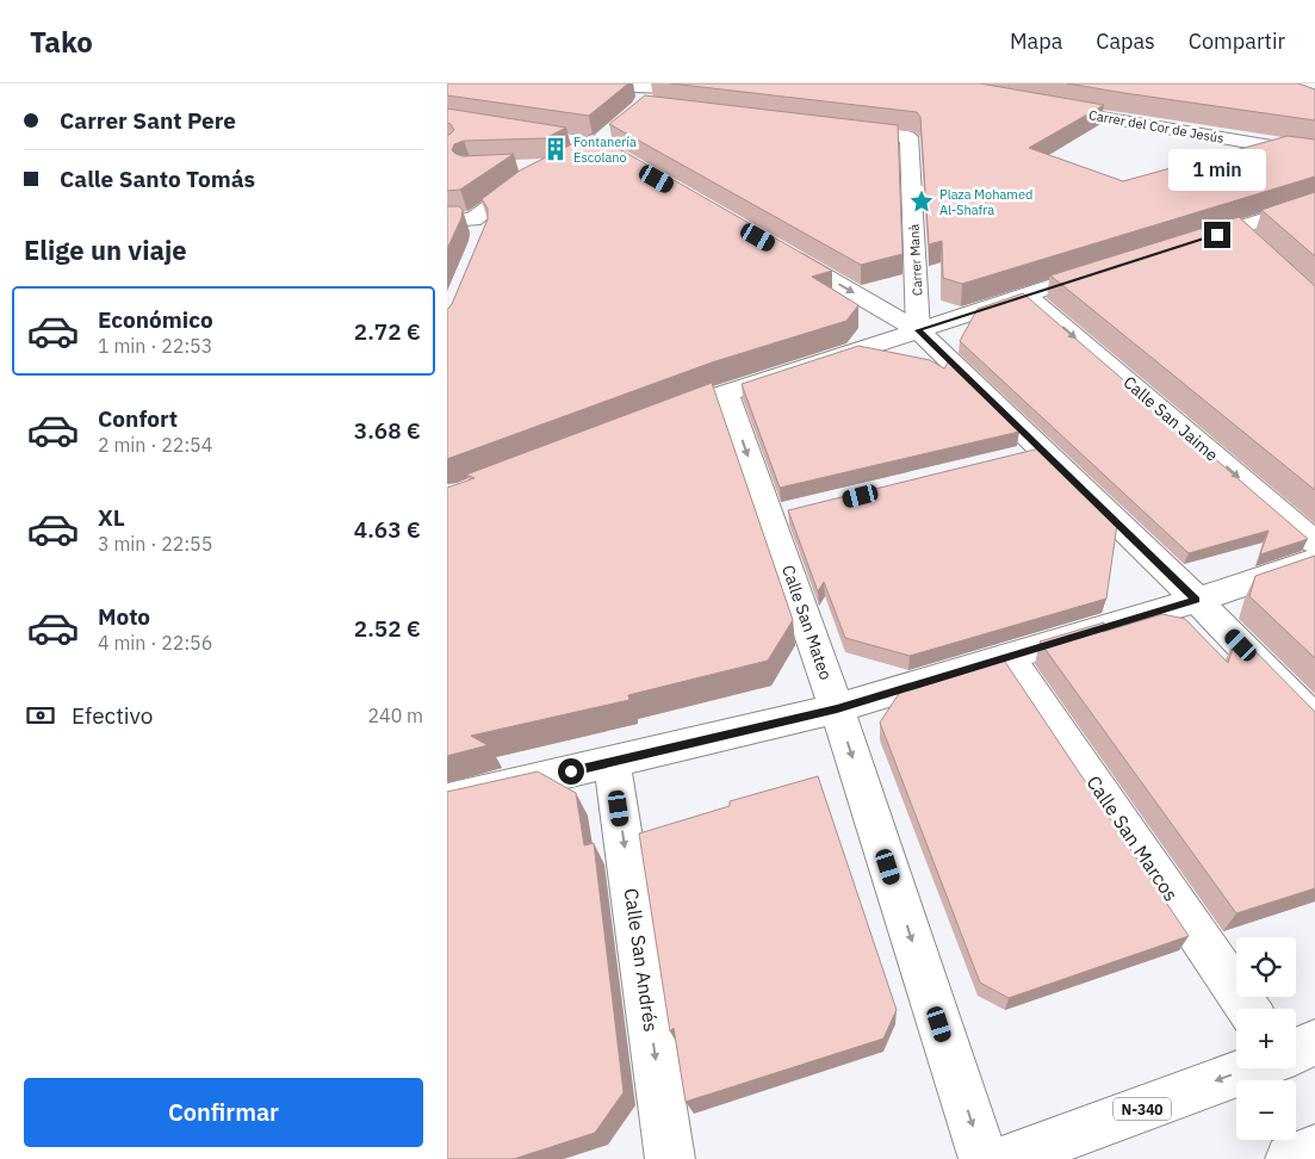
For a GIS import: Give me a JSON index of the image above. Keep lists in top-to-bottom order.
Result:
{
  "streets": {
    "main road": [
      "Carrer del Cor de Jesús",
      "Carrer Manà",
      "Calle San Jaime",
      "Calle San Mateo",
      "Calle San Marcos",
      "Calle San Andrés",
      "N-340"
    ]
  },
  "one_way": ["Calle San Mateo", "Calle San Andrés"],
  "places": {
    "building": ["Fontanería Escolano"],
    "place": ["Plaza Mohamed Al-Shafra"]
  },
  "page": {
    "header": "Tako",
    "nav": ["Mapa", "Capas", "Compartir"],
    "banner": ["Carrer Sant Pere", "Calle Santo Tomás"],
    "bubble": "1 min",
    "heading": "Elige un viaje",
    "list": [
      {
        "name": "Económico",
        "note": "1 min · 22:53",
        "value": "2.72 €"
      },
      {
        "name": "Confort",
        "note": "2 min · 22:54",
        "value": "3.68 €"
      },
      {
        "name": "XL",
        "note": "3 min · 22:55",
        "value": "4.63 €"
      },
      {
        "name": "Moto",
        "note": "4 min · 22:56",
        "value": "2.52 €"
      }
    ],
    "pay": ["Efectivo", "240 m"],
    "map_buttons": ["+", "−"],
    "buttons": "Confirmar"
  }
}
